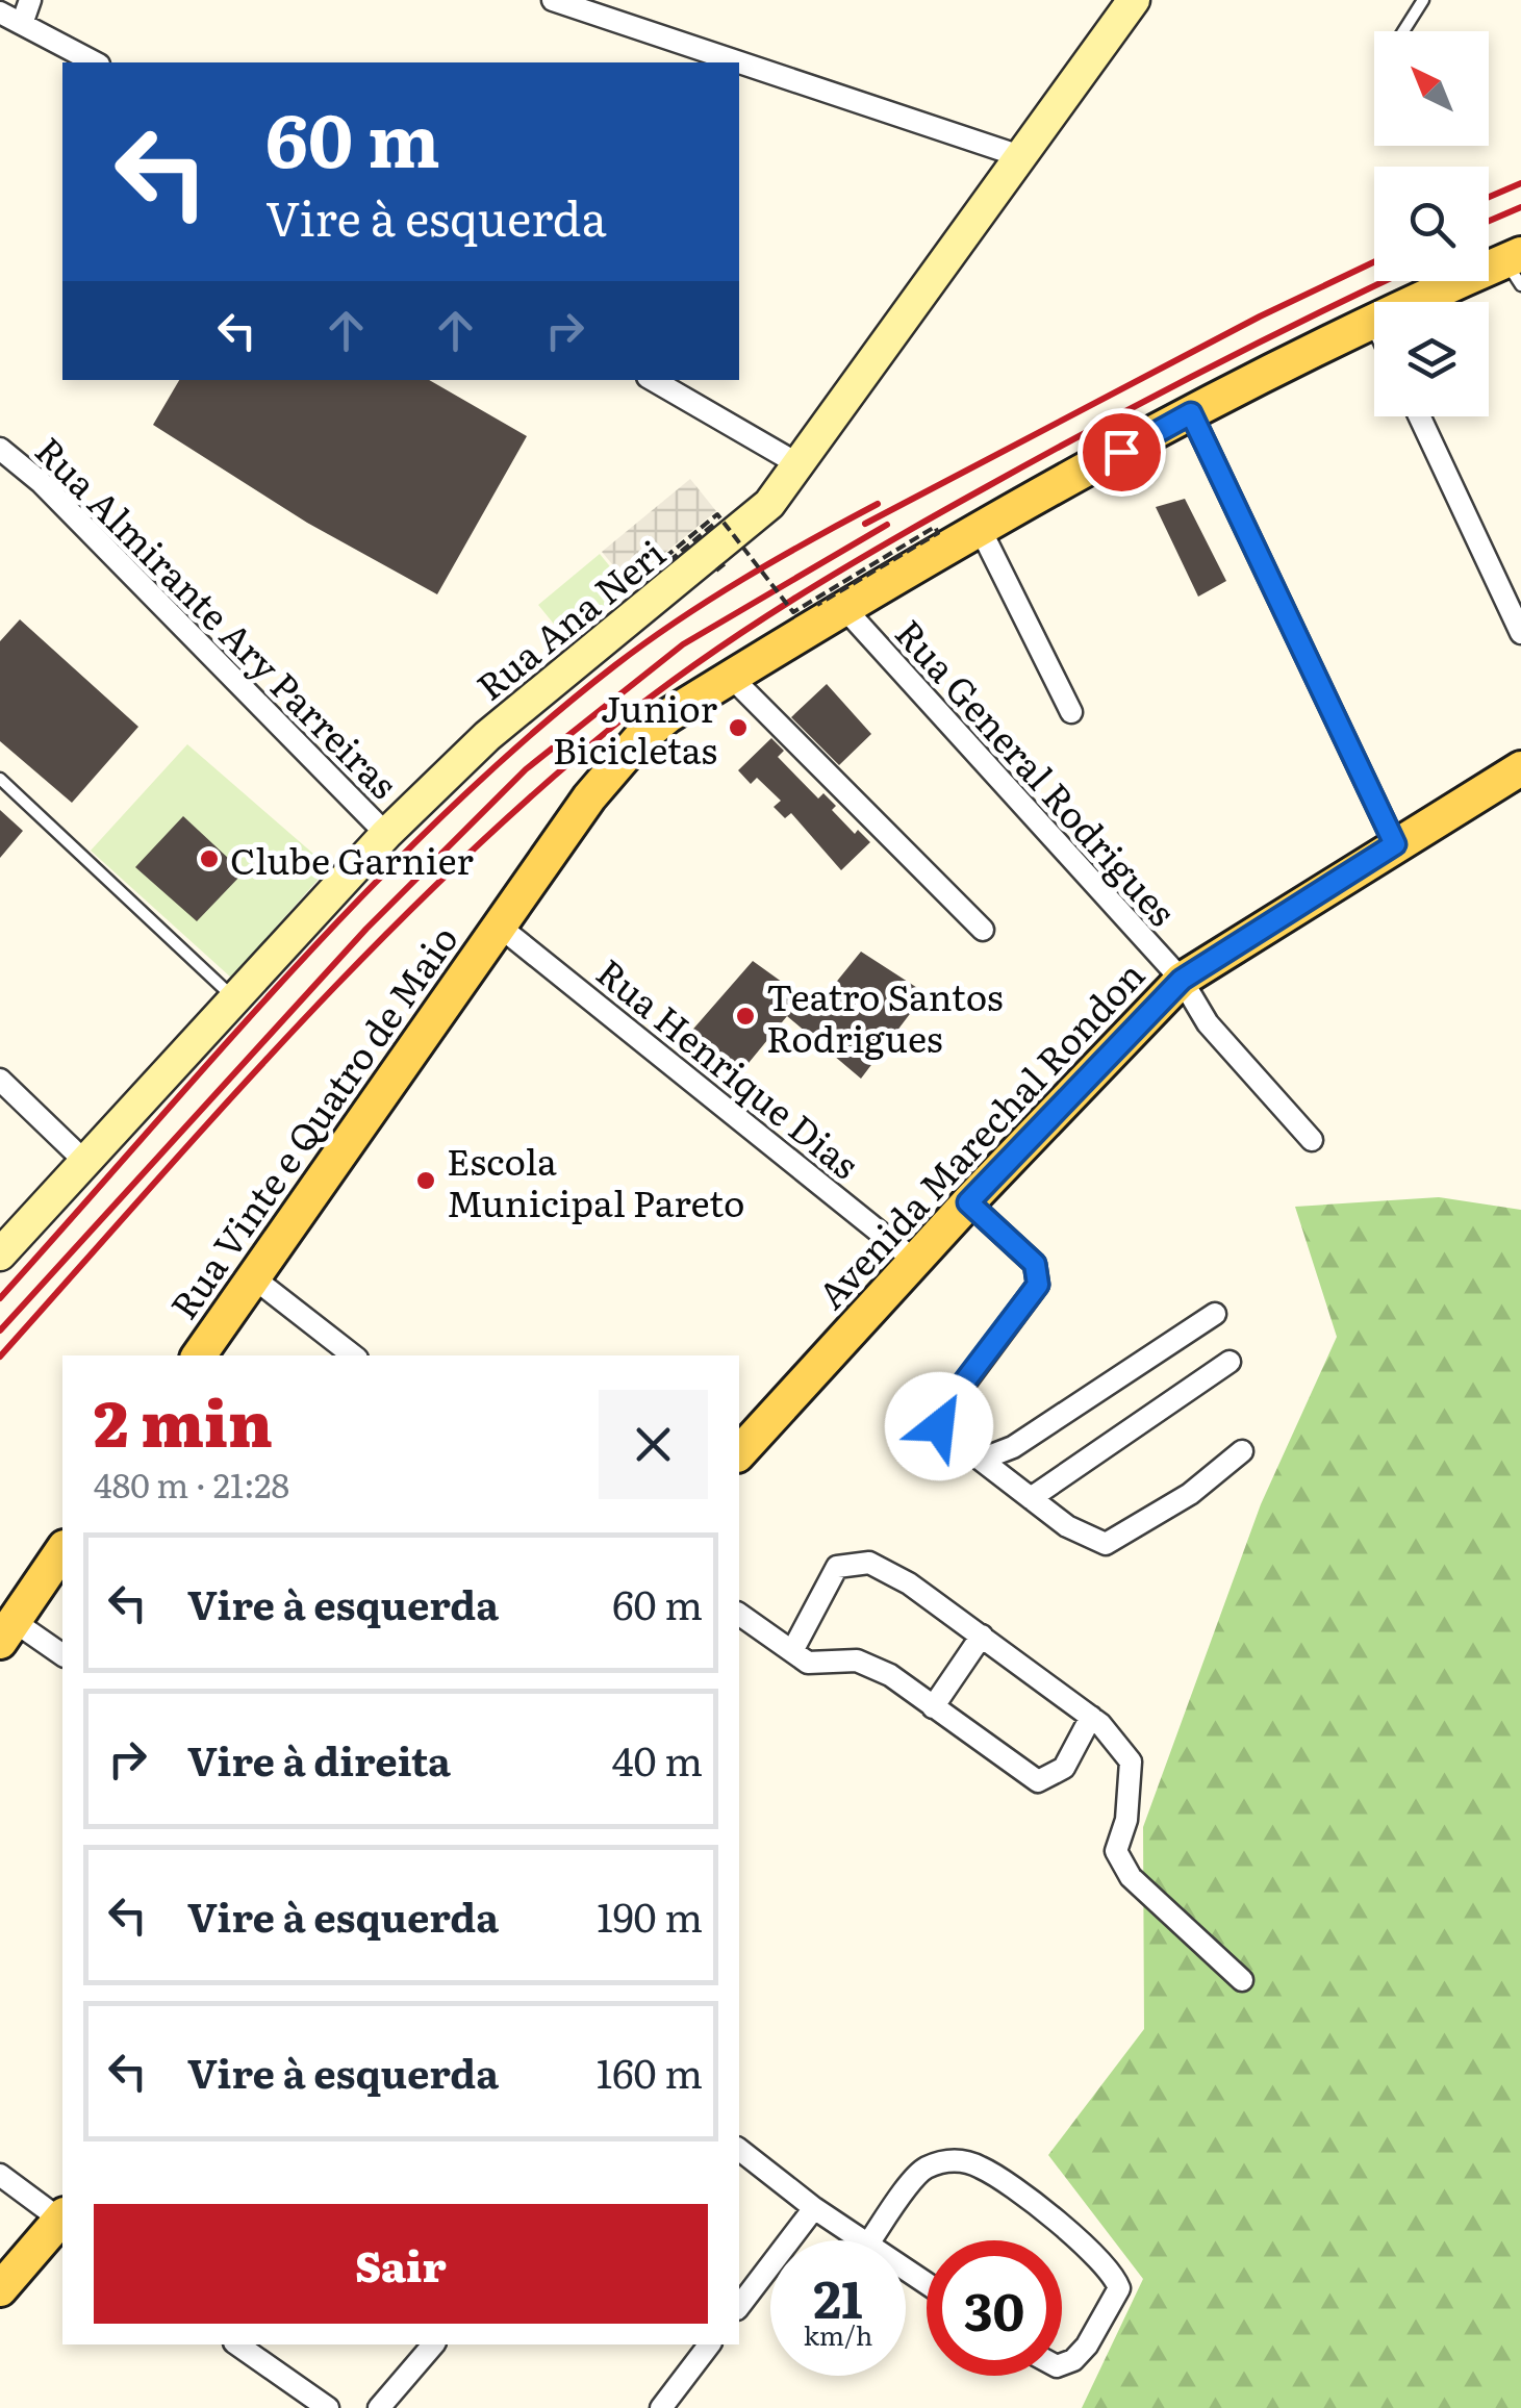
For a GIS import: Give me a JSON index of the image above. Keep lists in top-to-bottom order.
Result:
{
  "streets": {
    "main road": ["Rua Ana Neri", "Rua Vinte e Quatro de Maio", "Avenida Marechal Rondon"],
    "street": ["Rua Almirante Ary Parreiras", "Rua General Rodrigues", "Rua Henrique Dias"]
  },
  "crossings": [
    ["Rua Almirante Ary Parreiras", "Rua Ana Neri"],
    ["Rua General Rodrigues", "Rua Vinte e Quatro de Maio"],
    ["Rua General Rodrigues", "Avenida Marechal Rondon"],
    ["Rua Henrique Dias", "Rua Vinte e Quatro de Maio"],
    ["Rua Henrique Dias", "Avenida Marechal Rondon"]
  ],
  "places": [
    "Junior Bicicletas",
    "Clube Garnier",
    "Teatro Santos Rodrigues",
    "Escola Municipal Pareto"
  ],
  "north": "top left",
  "page": {
    "turn": ["60 m", "Vire à esquerda"],
    "heading": ["2 min", "480 m · 21:28"],
    "list": [
      {
        "name": "Vire à esquerda",
        "value": "60 m"
      },
      {
        "name": "Vire à direita",
        "value": "40 m"
      },
      {
        "name": "Vire à esquerda",
        "value": "190 m"
      },
      {
        "name": "Vire à esquerda",
        "value": "160 m"
      }
    ],
    "buttons": "Sair",
    "speed": "21 km/h",
    "limit": "30"
  }
}
